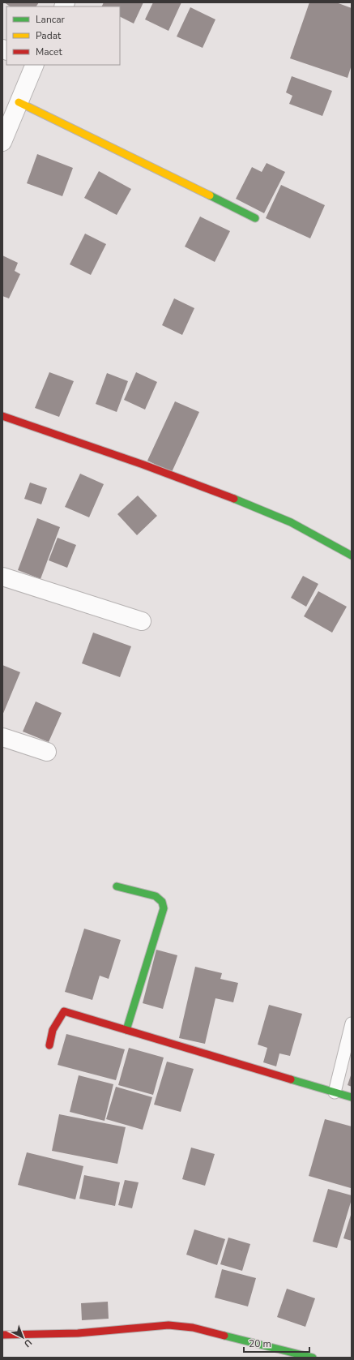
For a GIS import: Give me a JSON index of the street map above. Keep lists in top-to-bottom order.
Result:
{
  "legend": ["Lancar", "Padat", "Macet"],
  "scale_bar": "20 m",
  "north": "bottom right"
}
